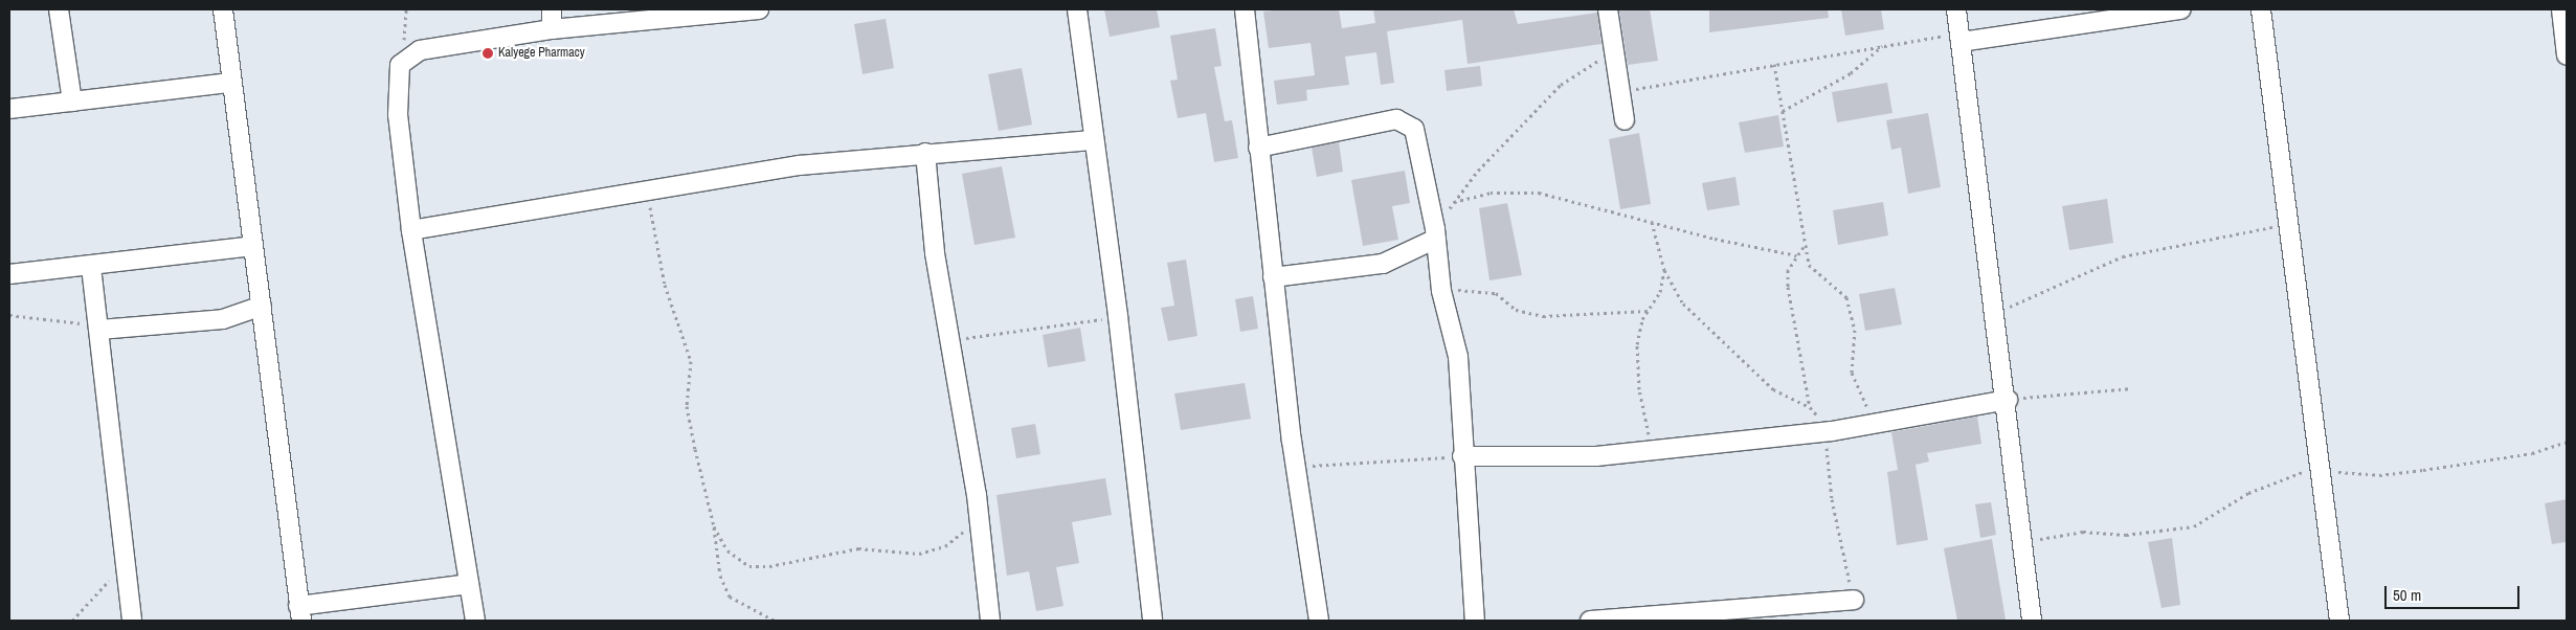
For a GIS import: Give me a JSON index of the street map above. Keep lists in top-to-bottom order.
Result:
{
  "places": ["Kalyege Pharmacy"],
  "scale_bar": "50 m"
}
